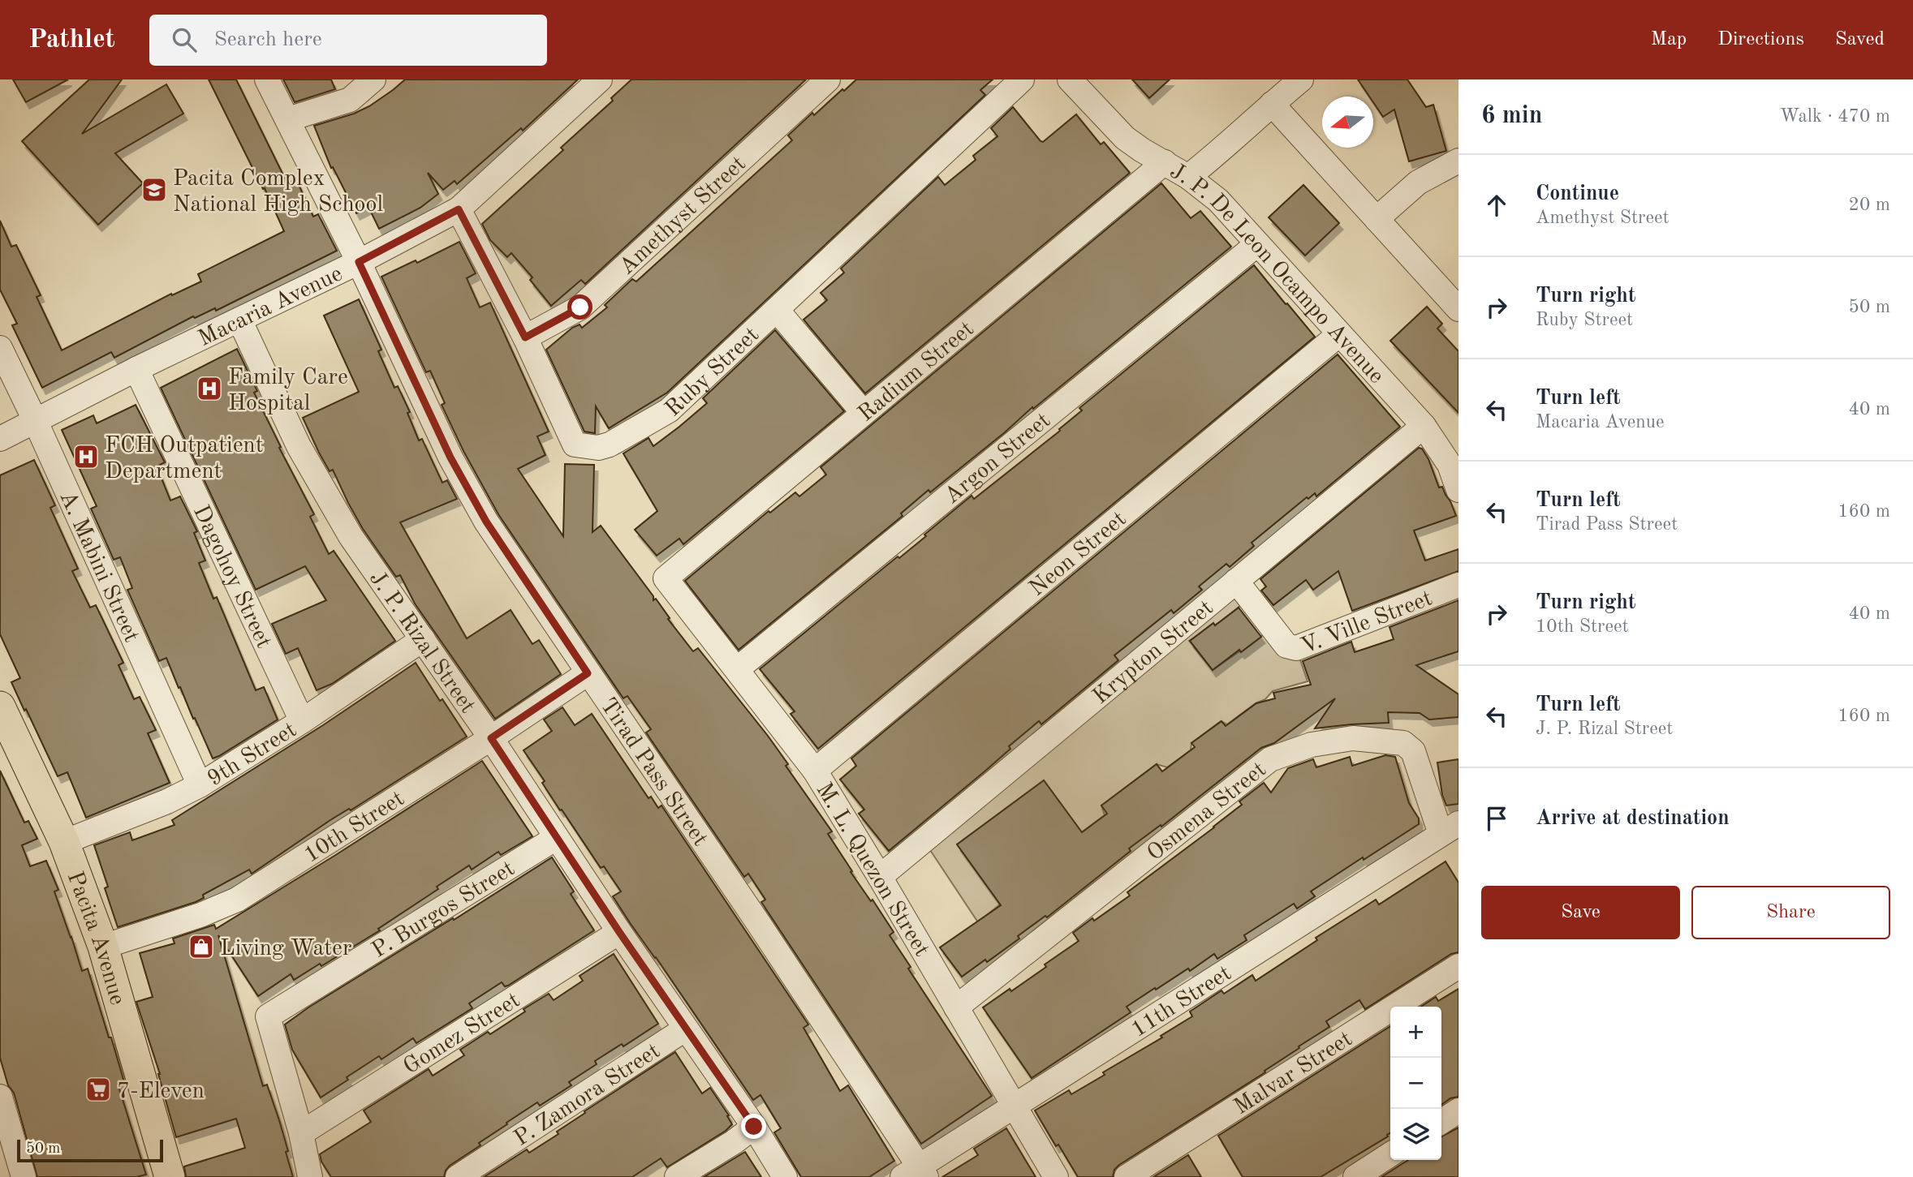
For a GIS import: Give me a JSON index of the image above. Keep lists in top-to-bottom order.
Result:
{
  "streets": {
    "main road": ["Pacita Avenue"],
    "street": [
      "Amethyst Street",
      "J. P. De Leon Ocampo Avenue",
      "Macaria Avenue",
      "Ruby Street",
      "Radium Street",
      "Argon Street",
      "Neon Street",
      "A. Mabini Street",
      "Dagohoy Street",
      "V. Ville Street",
      "J. P. Rizal Street",
      "Krypton Street",
      "9th Street",
      "Tirad Pass Street",
      "Osmena Street",
      "10th Street",
      "M. L. Quezon Street",
      "P. Burgos Street",
      "11th Street",
      "Gomez Street",
      "Malvar Street",
      "P. Zamora Street"
    ]
  },
  "crossings": [
    ["Amethyst Street", "Ruby Street"],
    ["J. P. De Leon Ocampo Avenue", "Radium Street"],
    ["J. P. De Leon Ocampo Avenue", "Argon Street"],
    ["J. P. De Leon Ocampo Avenue", "Neon Street"],
    ["J. P. De Leon Ocampo Avenue", "Krypton Street"],
    ["Macaria Avenue", "Ruby Street"],
    ["Macaria Avenue", "A. Mabini Street"],
    ["Macaria Avenue", "Dagohoy Street"],
    ["Macaria Avenue", "J. P. Rizal Street"],
    ["Macaria Avenue", "Tirad Pass Street"],
    ["Radium Street", "M. L. Quezon Street"],
    ["Argon Street", "M. L. Quezon Street"],
    ["Neon Street", "M. L. Quezon Street"],
    ["A. Mabini Street", "9th Street"],
    ["Dagohoy Street", "9th Street"],
    ["V. Ville Street", "Krypton Street"],
    ["J. P. Rizal Street", "9th Street"],
    ["J. P. Rizal Street", "10th Street"],
    ["J. P. Rizal Street", "P. Burgos Street"],
    ["J. P. Rizal Street", "Gomez Street"],
    ["J. P. Rizal Street", "P. Zamora Street"],
    ["Krypton Street", "M. L. Quezon Street"],
    ["9th Street", "Pacita Avenue"],
    ["Tirad Pass Street", "10th Street"],
    ["Tirad Pass Street", "11th Street"],
    ["Osmena Street", "M. L. Quezon Street"],
    ["Osmena Street", "11th Street"],
    ["10th Street", "Pacita Avenue"],
    ["M. L. Quezon Street", "11th Street"],
    ["P. Burgos Street", "Gomez Street"]
  ],
  "places": {
    "school or university": ["Pacita Complex National High School"],
    "hospital": ["Family Care Hospital", "FCH Outpatient Department"],
    "shop": ["Living Water"],
    "supermarket": ["7-Eleven"]
  },
  "scale_bar": "50 m",
  "north": "left",
  "page": {
    "header": "Pathlet",
    "search": "Search here",
    "nav": ["Map", "Directions", "Saved"],
    "heading": ["6 min", "Walk · 470 m"],
    "list": [
      ["Continue", "Amethyst Street", "20 m"],
      ["Turn right", "Ruby Street", "50 m"],
      ["Turn left", "Macaria Avenue", "40 m"],
      ["Turn left", "Tirad Pass Street", "160 m"],
      ["Turn right", "10th Street", "40 m"],
      ["Turn left", "J. P. Rizal Street", "160 m"],
      "Arrive at destination"
    ],
    "buttons": ["Save", "Share"],
    "map_buttons": ["+", "−"],
    "scale": "50 m"
  }
}
